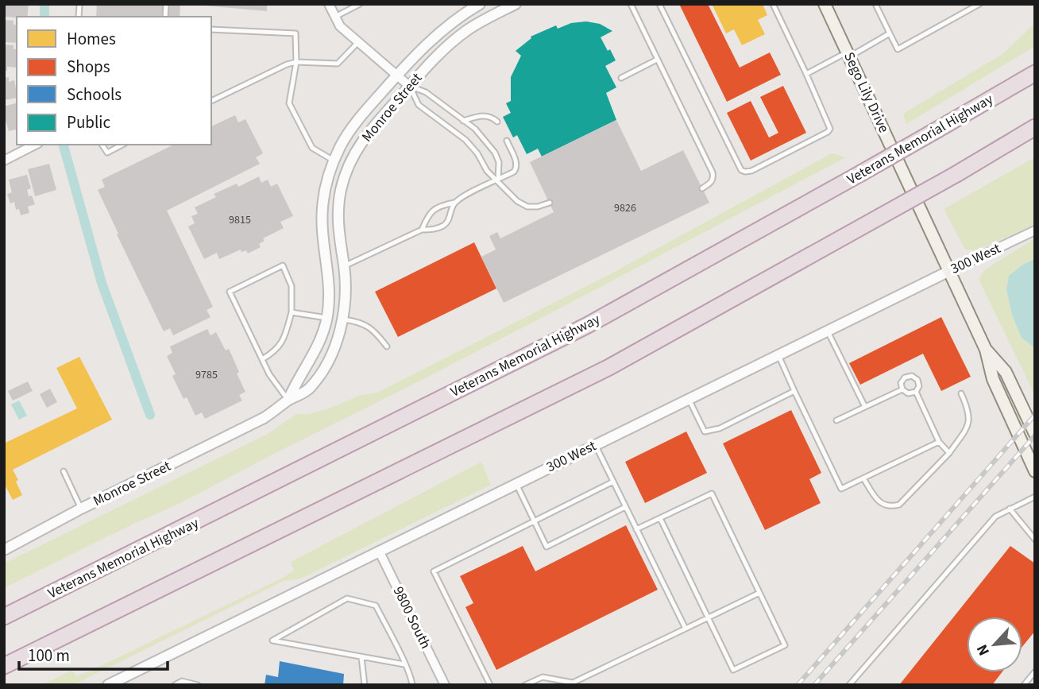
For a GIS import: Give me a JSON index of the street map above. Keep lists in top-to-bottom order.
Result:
{
  "streets": {
    "highway": ["Veterans Memorial Highway"],
    "main road": ["Sego Lily Drive"],
    "street": ["Monroe Street", "300 West", "9800 South"]
  },
  "crossings": [
    ["Sego Lily Drive", "300 West"],
    ["300 West", "9800 South"]
  ],
  "house_numbers": ["9826", "9815", "9785"],
  "legend": [
    "Homes",
    "Shops",
    "Schools",
    "Public"
  ],
  "scale_bar": "100 m",
  "north": "bottom left"
}
